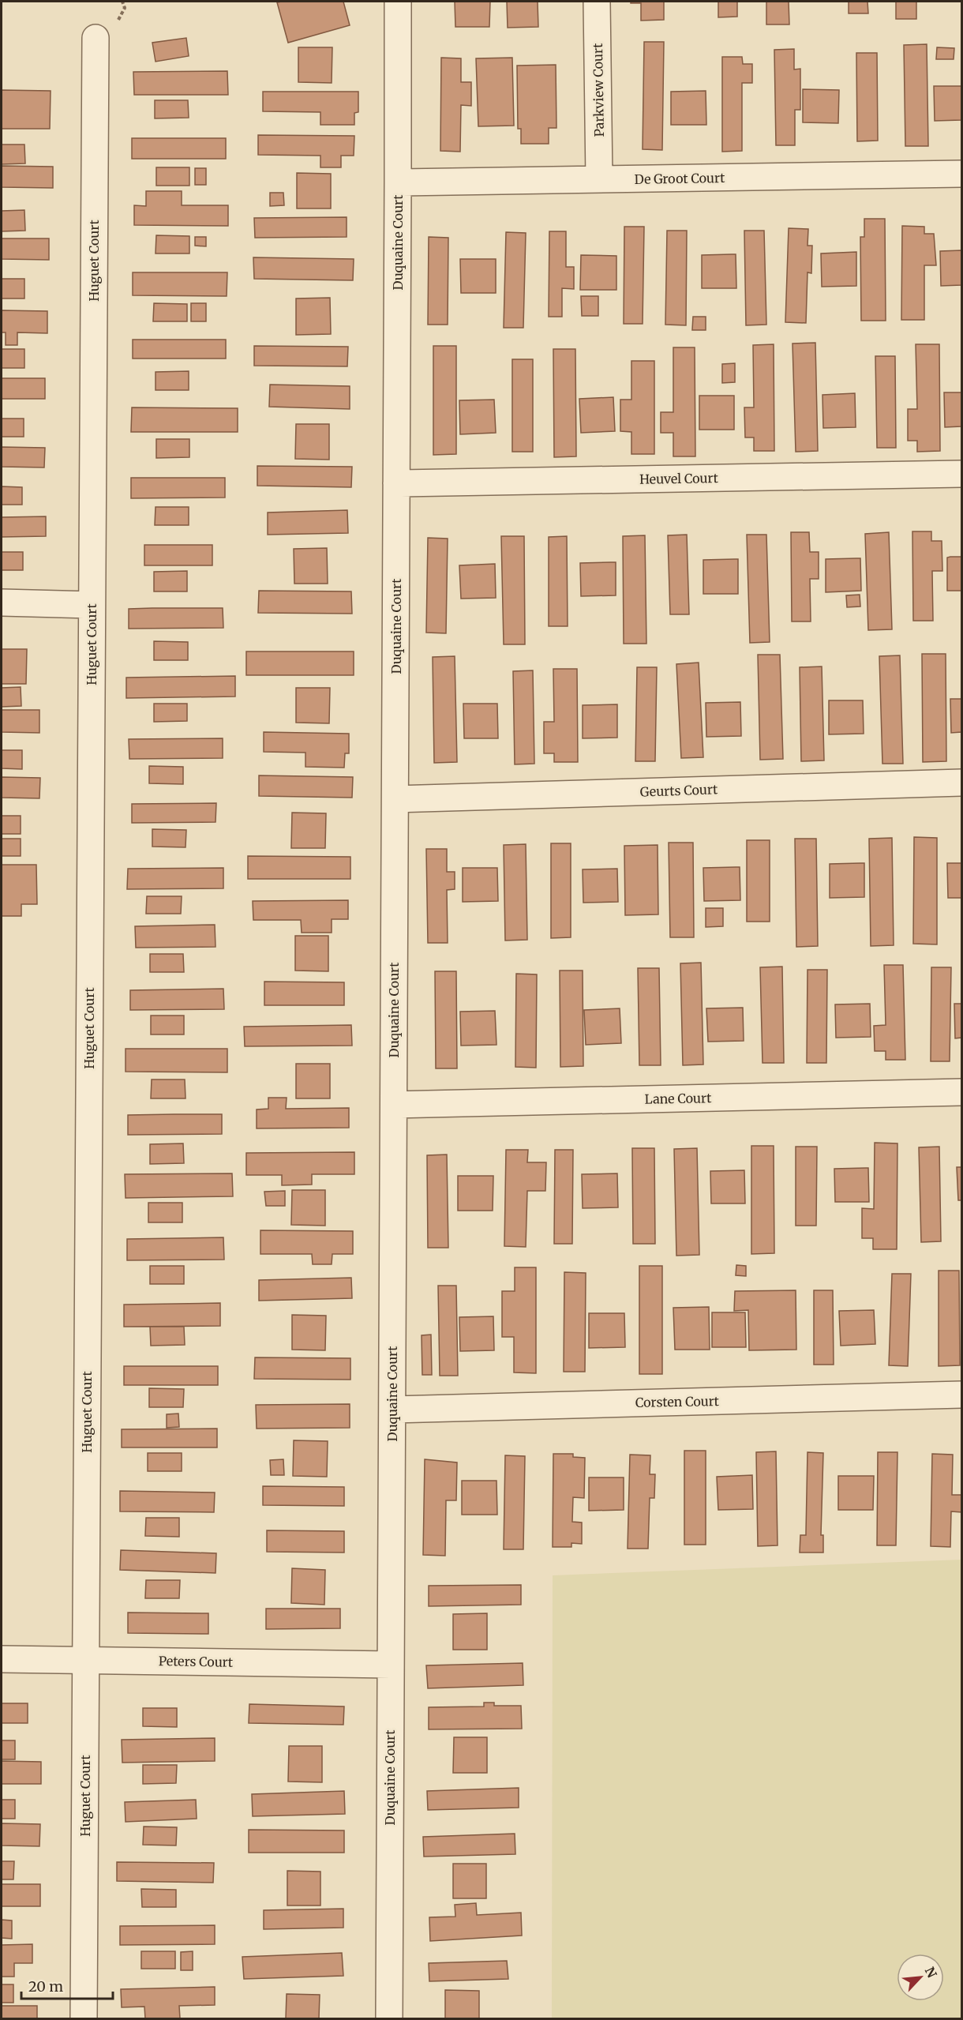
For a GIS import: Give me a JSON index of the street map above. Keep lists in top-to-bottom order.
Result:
{
  "streets": {
    "street": [
      "Parkview Court",
      "De Groot Court",
      "Duquaine Court",
      "Huguet Court",
      "Heuvel Court",
      "Geurts Court",
      "Lane Court",
      "Corsten Court",
      "Peters Court"
    ]
  },
  "crossings": [
    ["Parkview Court", "De Groot Court"],
    ["De Groot Court", "Duquaine Court"],
    ["Duquaine Court", "Heuvel Court"],
    ["Duquaine Court", "Geurts Court"],
    ["Duquaine Court", "Lane Court"],
    ["Duquaine Court", "Corsten Court"],
    ["Duquaine Court", "Peters Court"],
    ["Huguet Court", "Peters Court"]
  ],
  "scale_bar": "20 m",
  "north": "top right"
}
